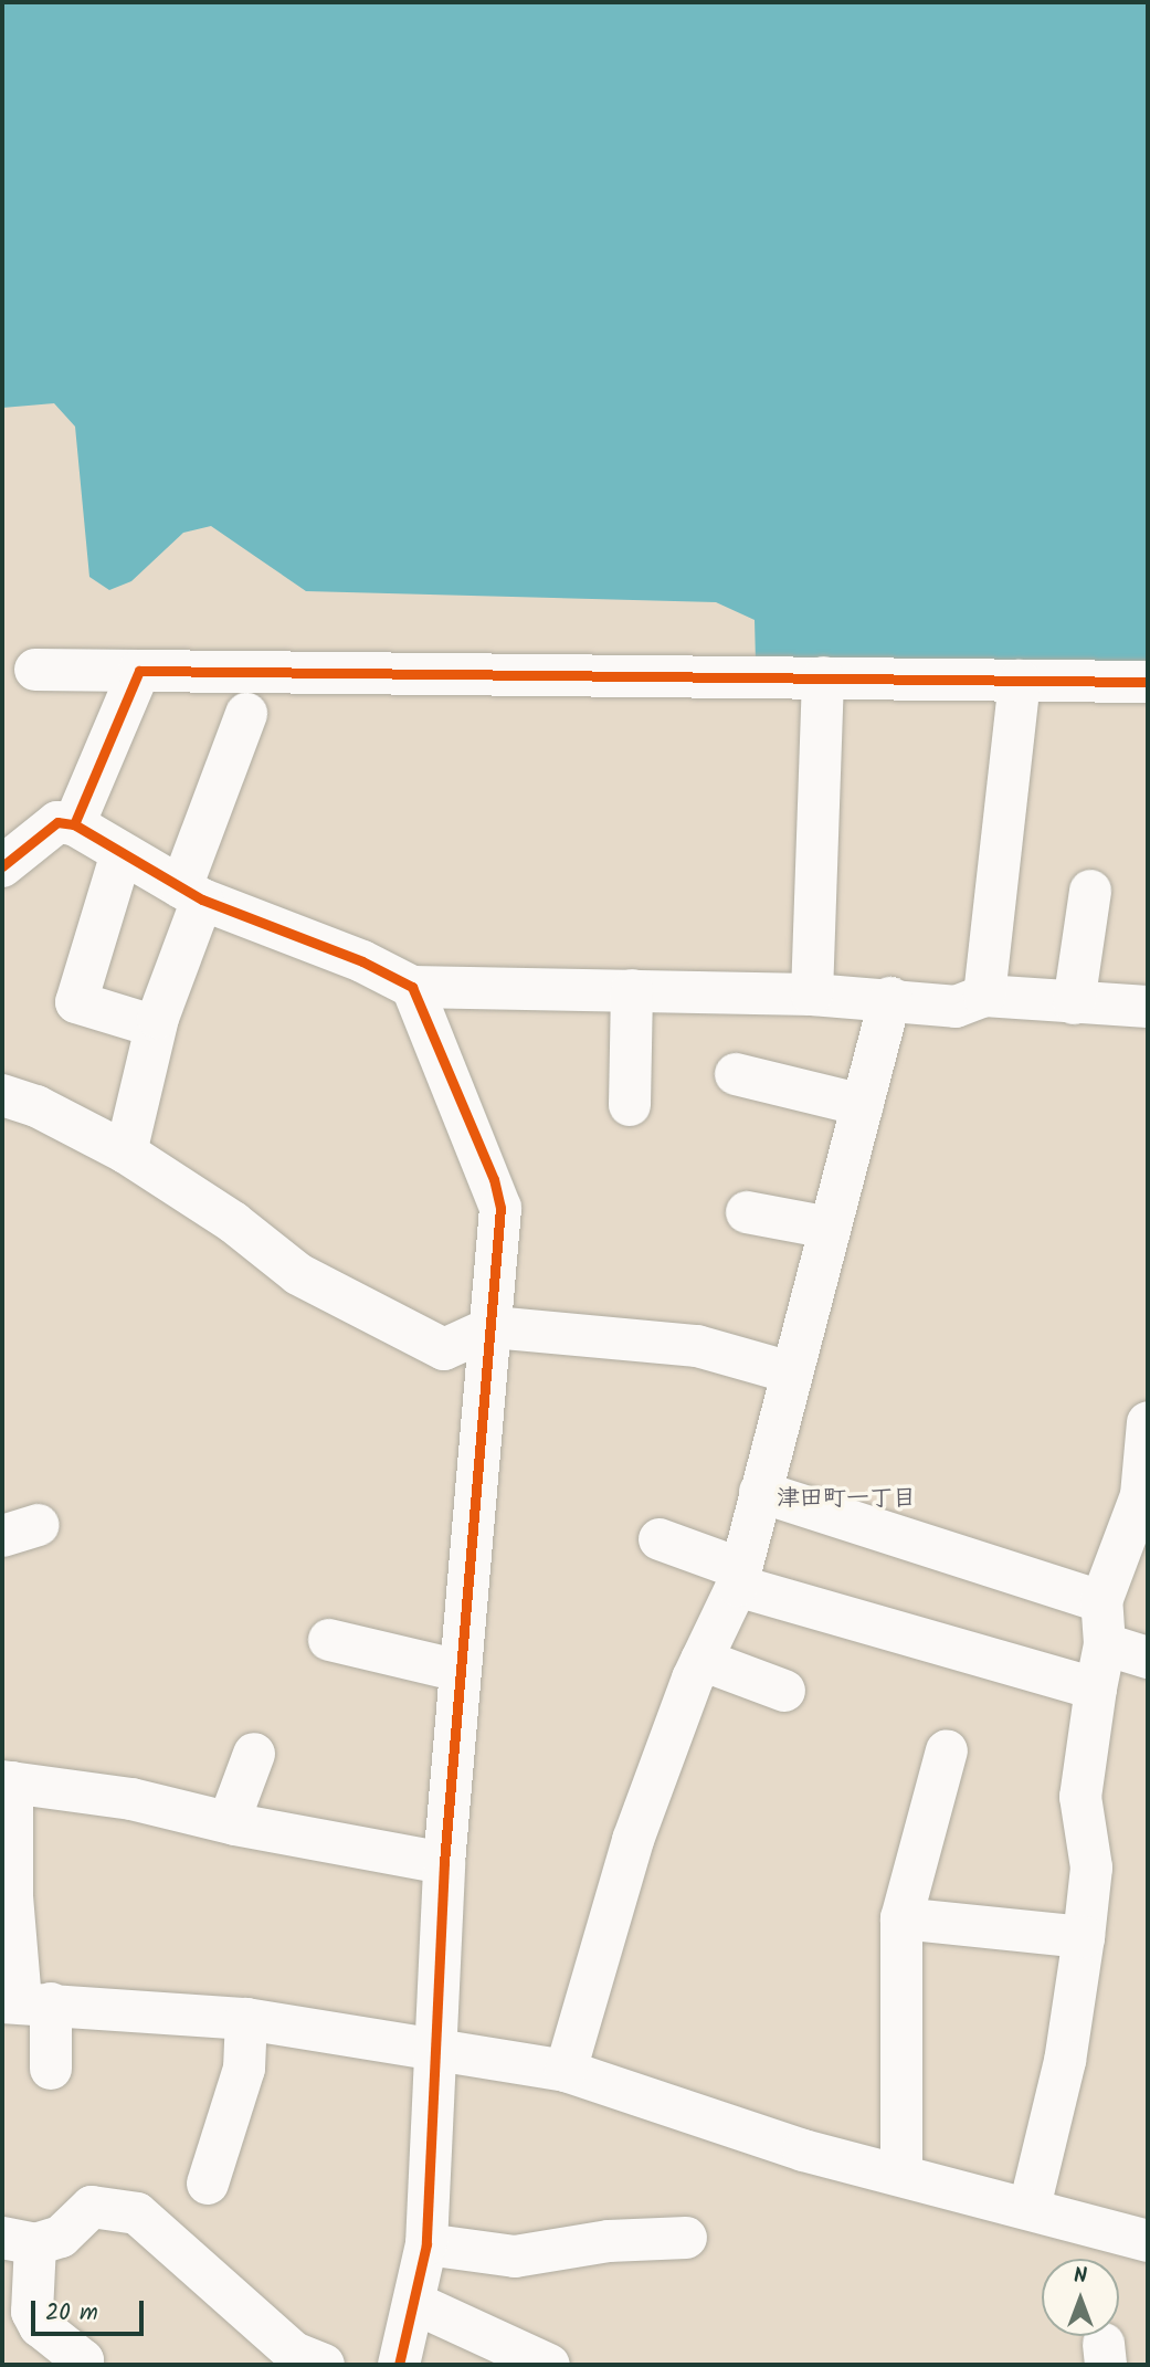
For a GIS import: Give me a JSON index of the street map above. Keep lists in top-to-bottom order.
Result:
{
  "districts": ["津田町一丁目"],
  "scale_bar": "20 m",
  "north": "top"
}
